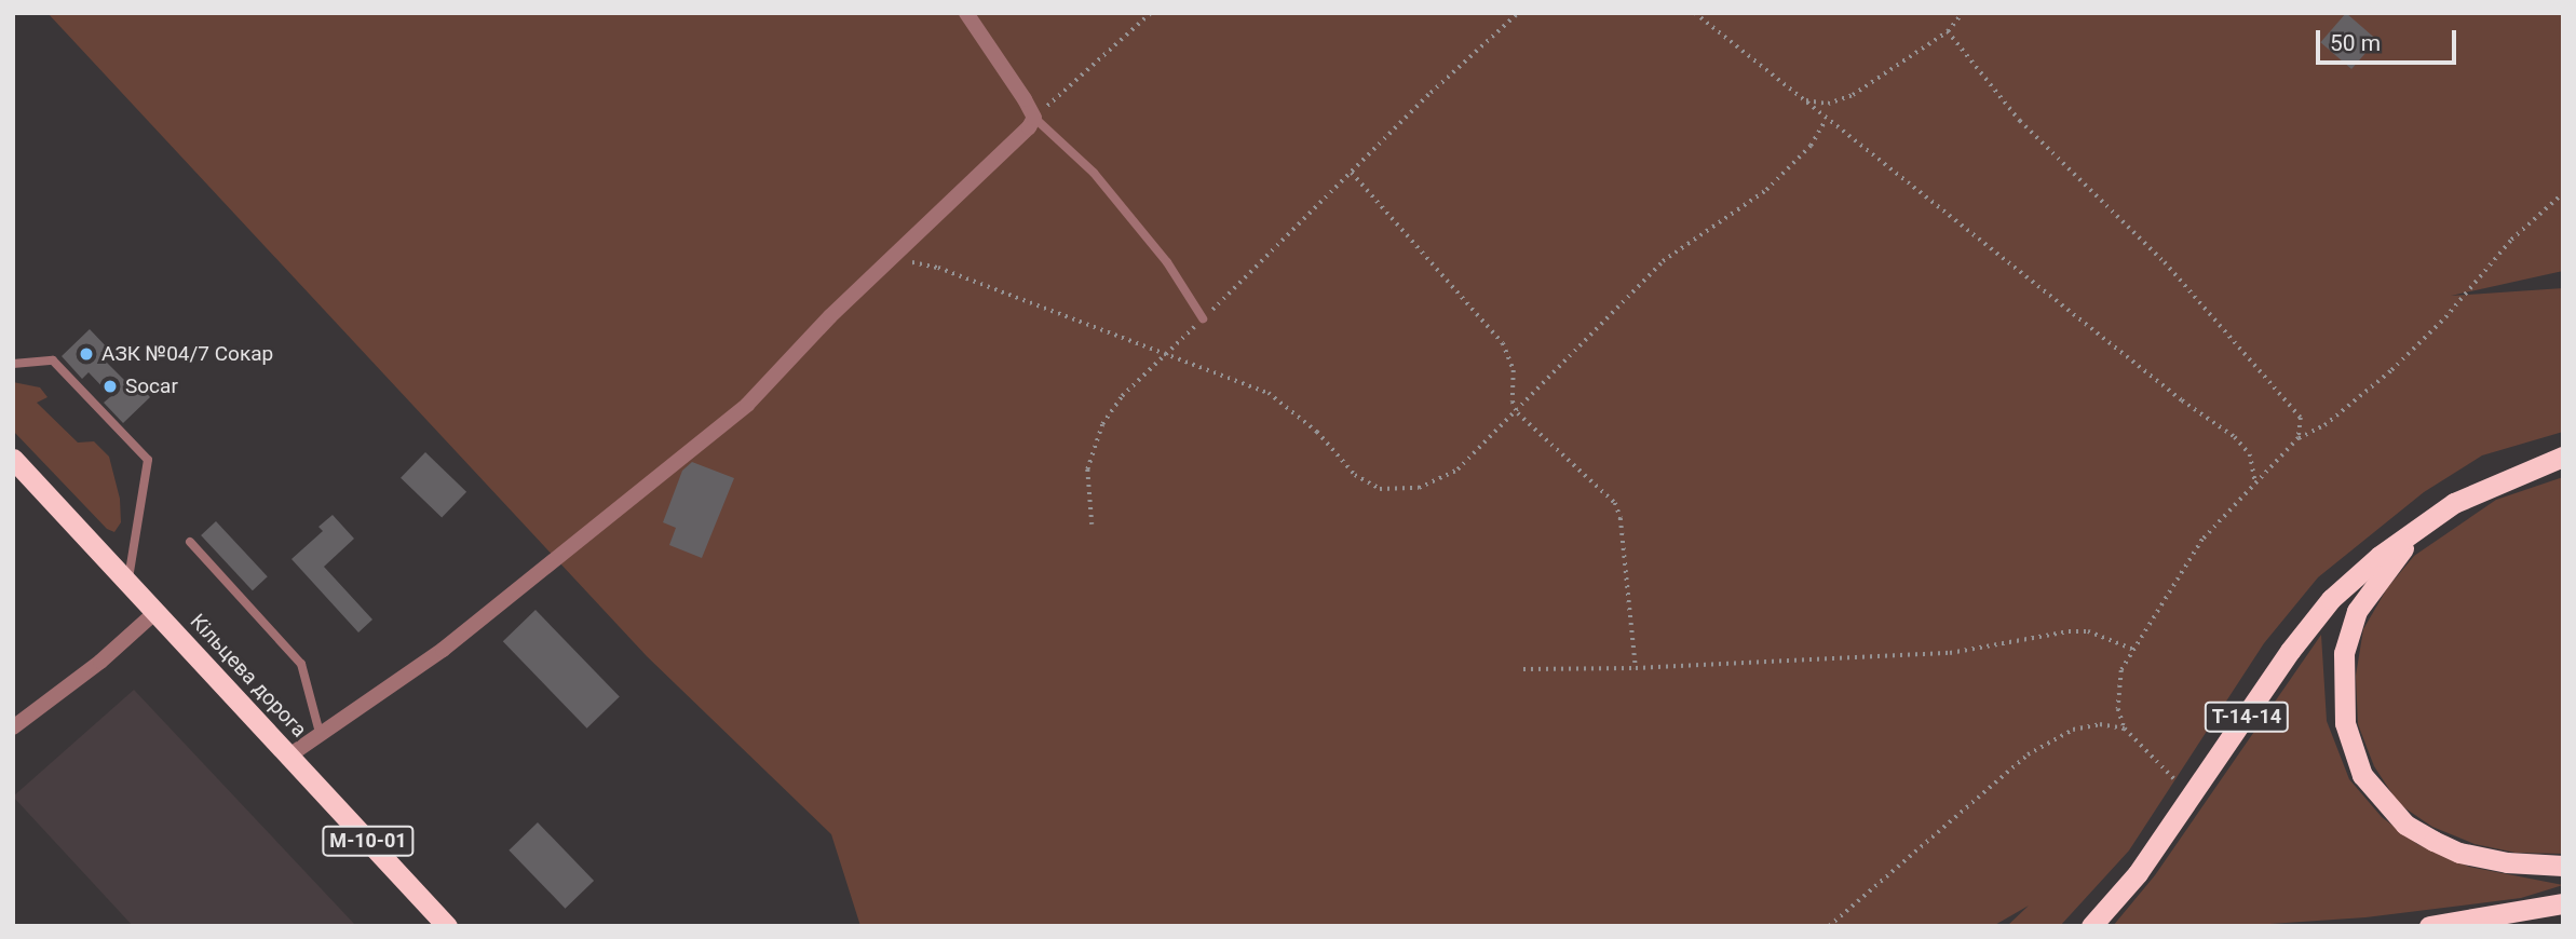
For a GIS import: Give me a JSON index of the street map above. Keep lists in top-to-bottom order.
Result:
{
  "streets": {
    "highway": ["Кільцева дорога", "Т-14-14", "М-10-01"]
  },
  "places": ["АЗК №04/7 Сокар", "Socar"],
  "scale_bar": "50 m"
}
